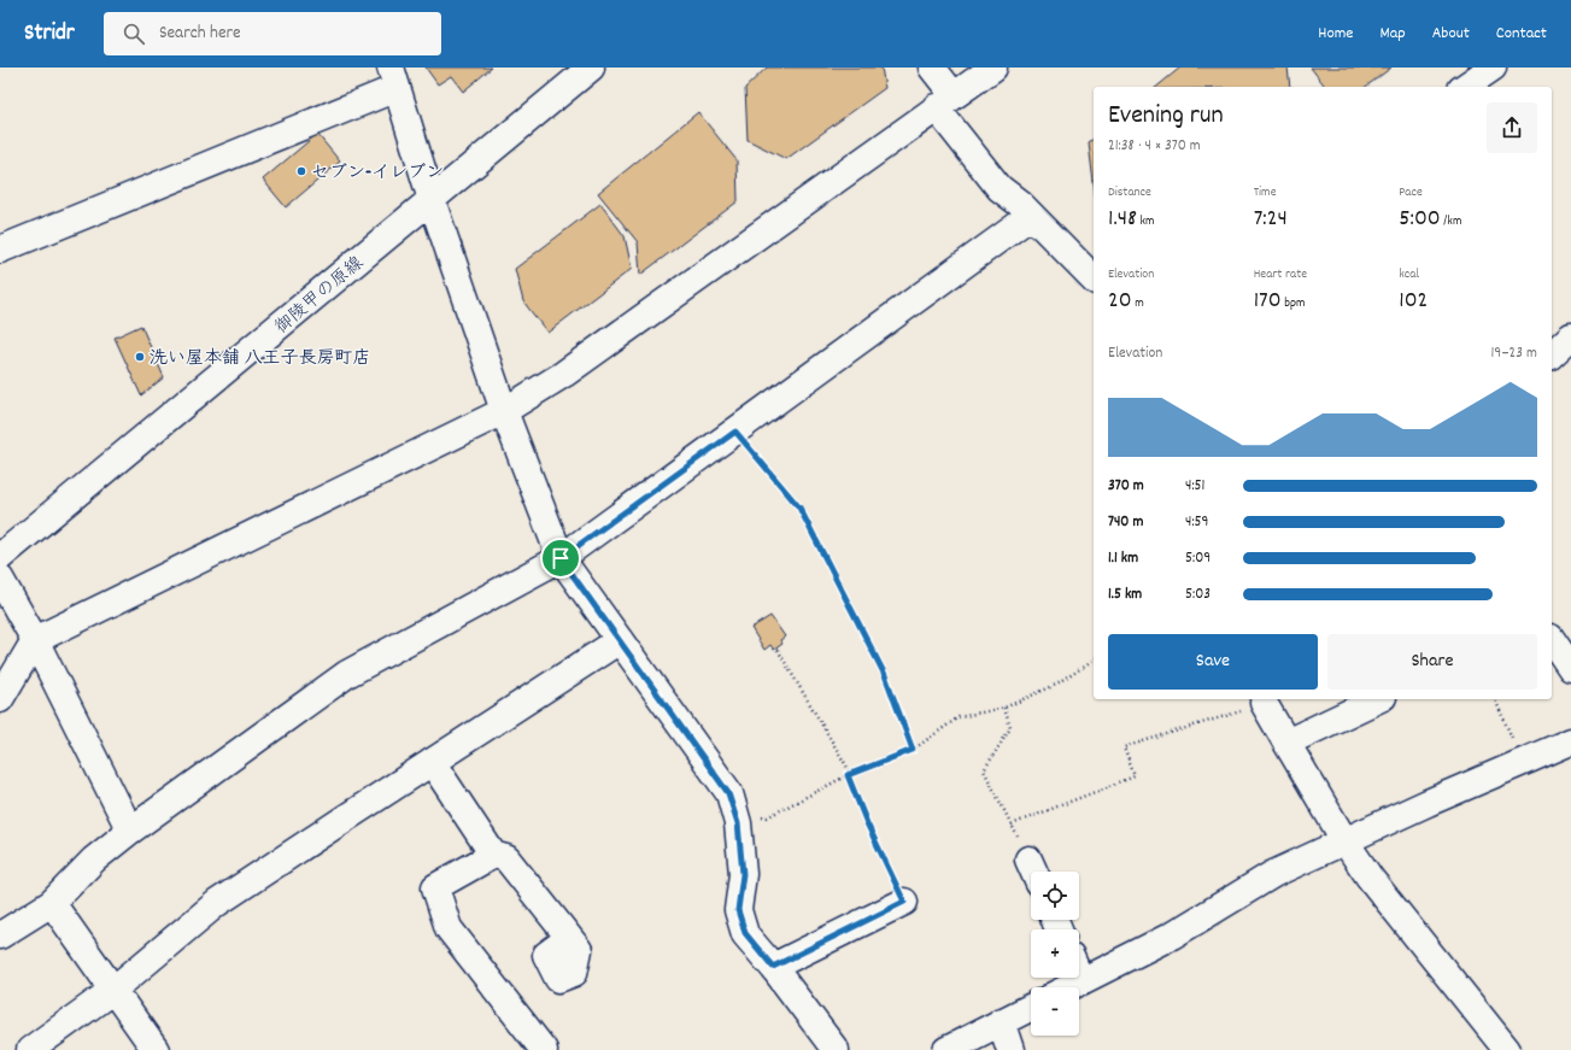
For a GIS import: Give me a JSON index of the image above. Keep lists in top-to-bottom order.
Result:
{
  "streets": {
    "street": ["御陵甲の原線"]
  },
  "places": ["セブン-イレブン", "洗い屋本舗 八王子長房町店"],
  "page": {
    "header": "Stridr",
    "search": "Search here",
    "nav": [
      "Home",
      "Map",
      "About",
      "Contact"
    ],
    "heading": ["Evening run", "21:38 · 4 × 370 m"],
    "stats": [
      ["Distance", "1.48 km"],
      ["Time", "7:24"],
      ["Pace", "5:00 /km"],
      ["Elevation", "20 m"],
      ["Heart rate", "170 bpm"],
      ["kcal", "102"]
    ],
    "chart": ["Elevation", "19–23 m"],
    "list": [
      {
        "name": "370 m",
        "note": "4:51"
      },
      {
        "name": "740 m",
        "note": "4:59"
      },
      {
        "name": "1.1 km",
        "note": "5:09"
      },
      {
        "name": "1.5 km",
        "note": "5:03"
      }
    ],
    "buttons": ["Save", "Share"],
    "map_buttons": ["+", "−"]
  }
}
